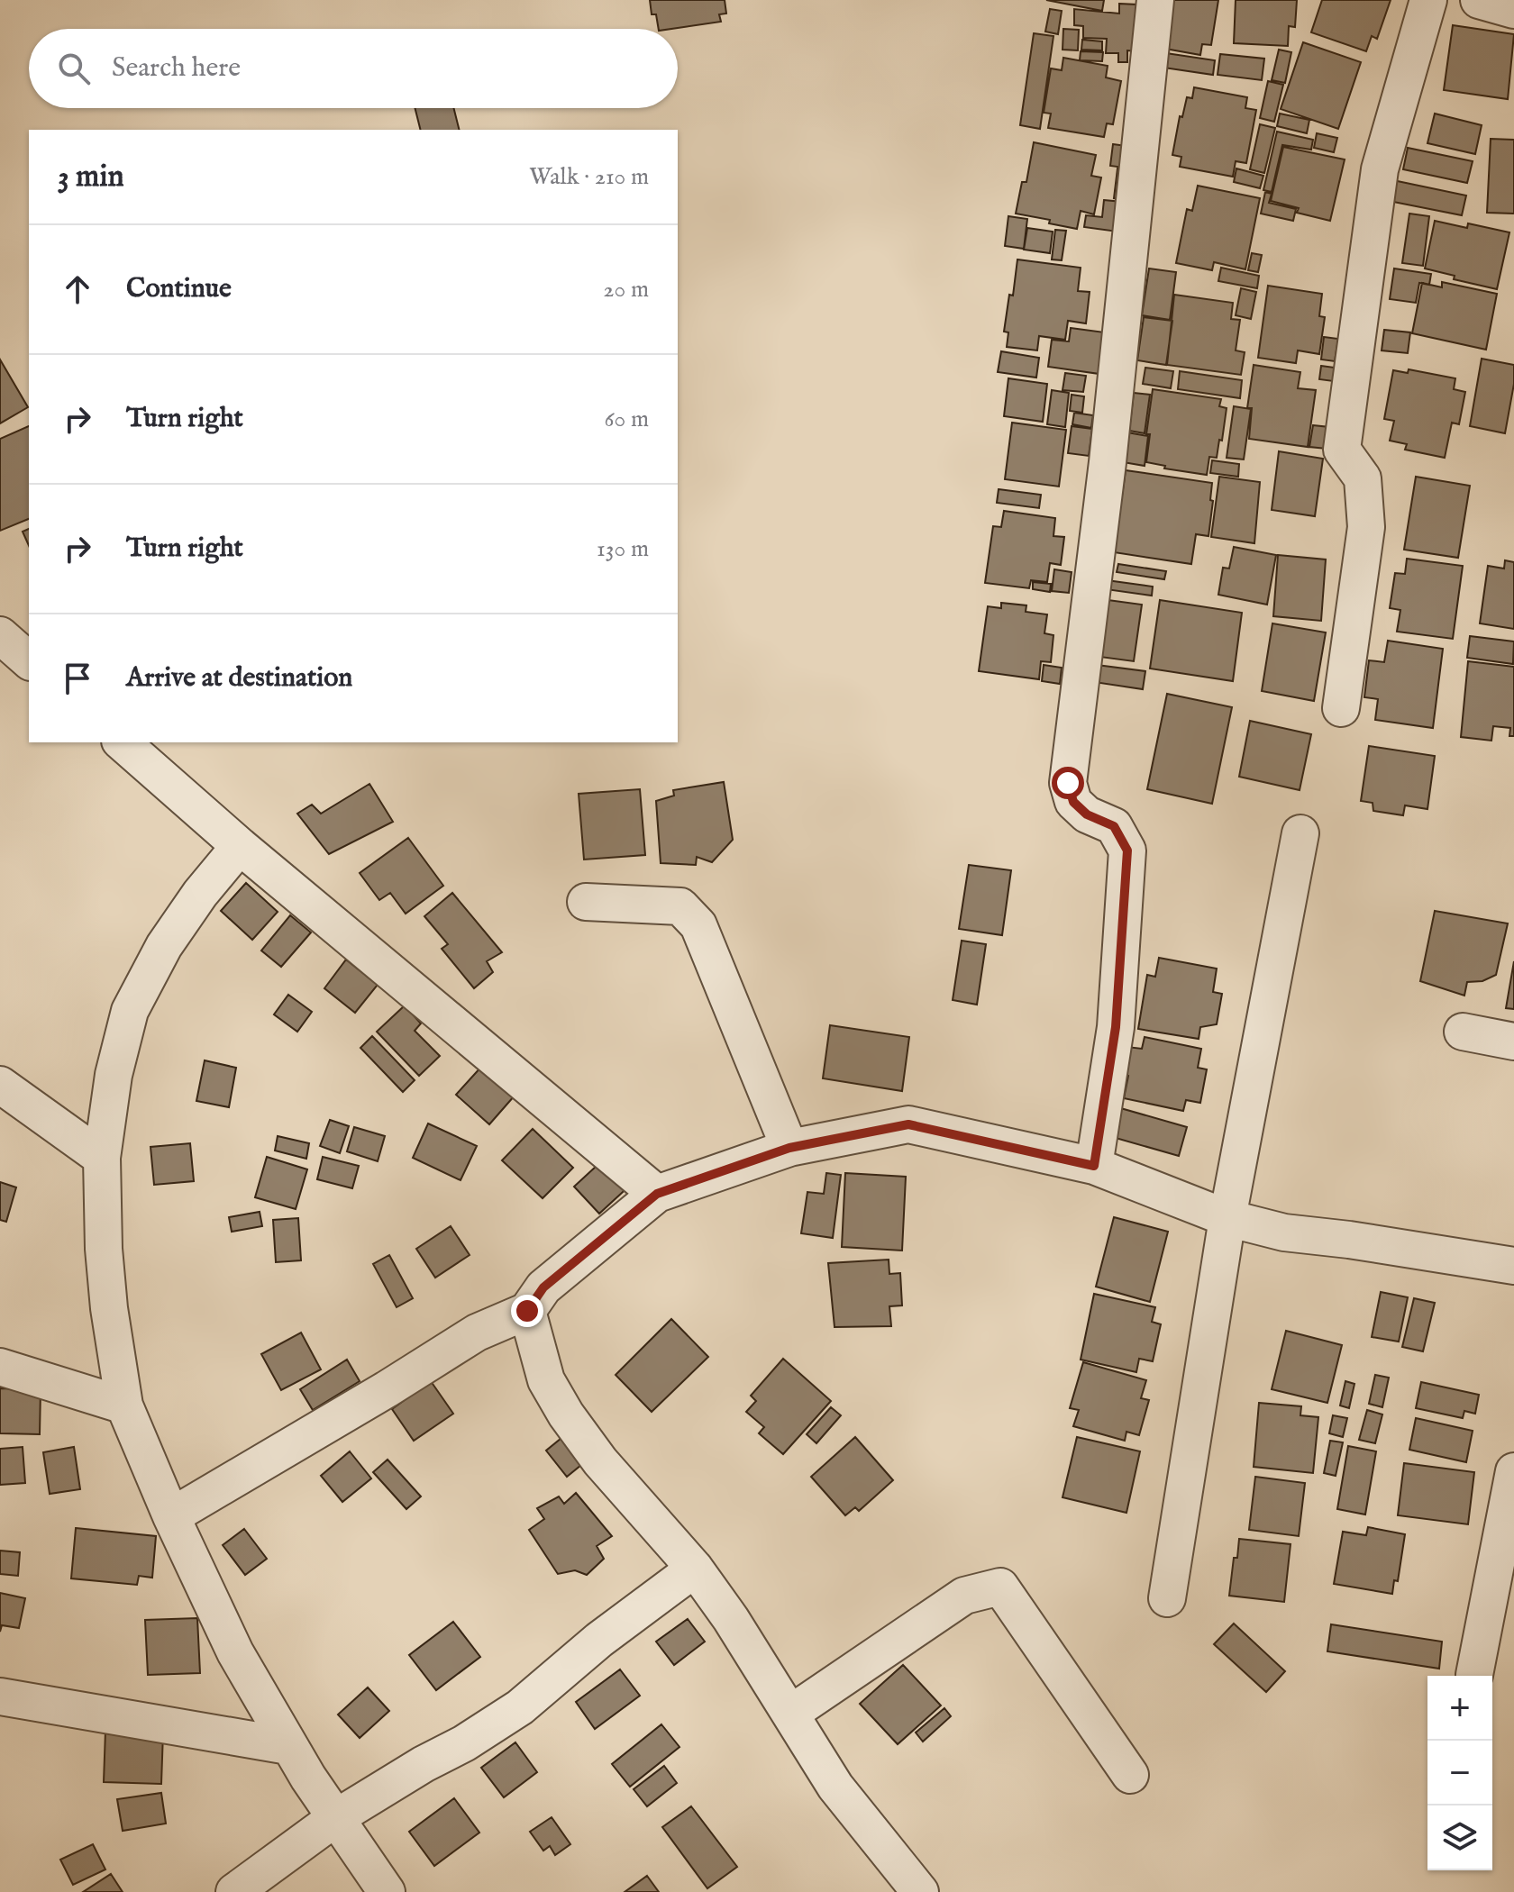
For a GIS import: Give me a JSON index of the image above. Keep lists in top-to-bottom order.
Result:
{
  "page": {
    "search": "Search here",
    "heading": ["3 min", "Walk · 210 m"],
    "list": [
      ["Continue", "20 m"],
      ["Turn right", "60 m"],
      ["Turn right", "130 m"],
      "Arrive at destination"
    ],
    "map_buttons": ["+", "−"]
  }
}
